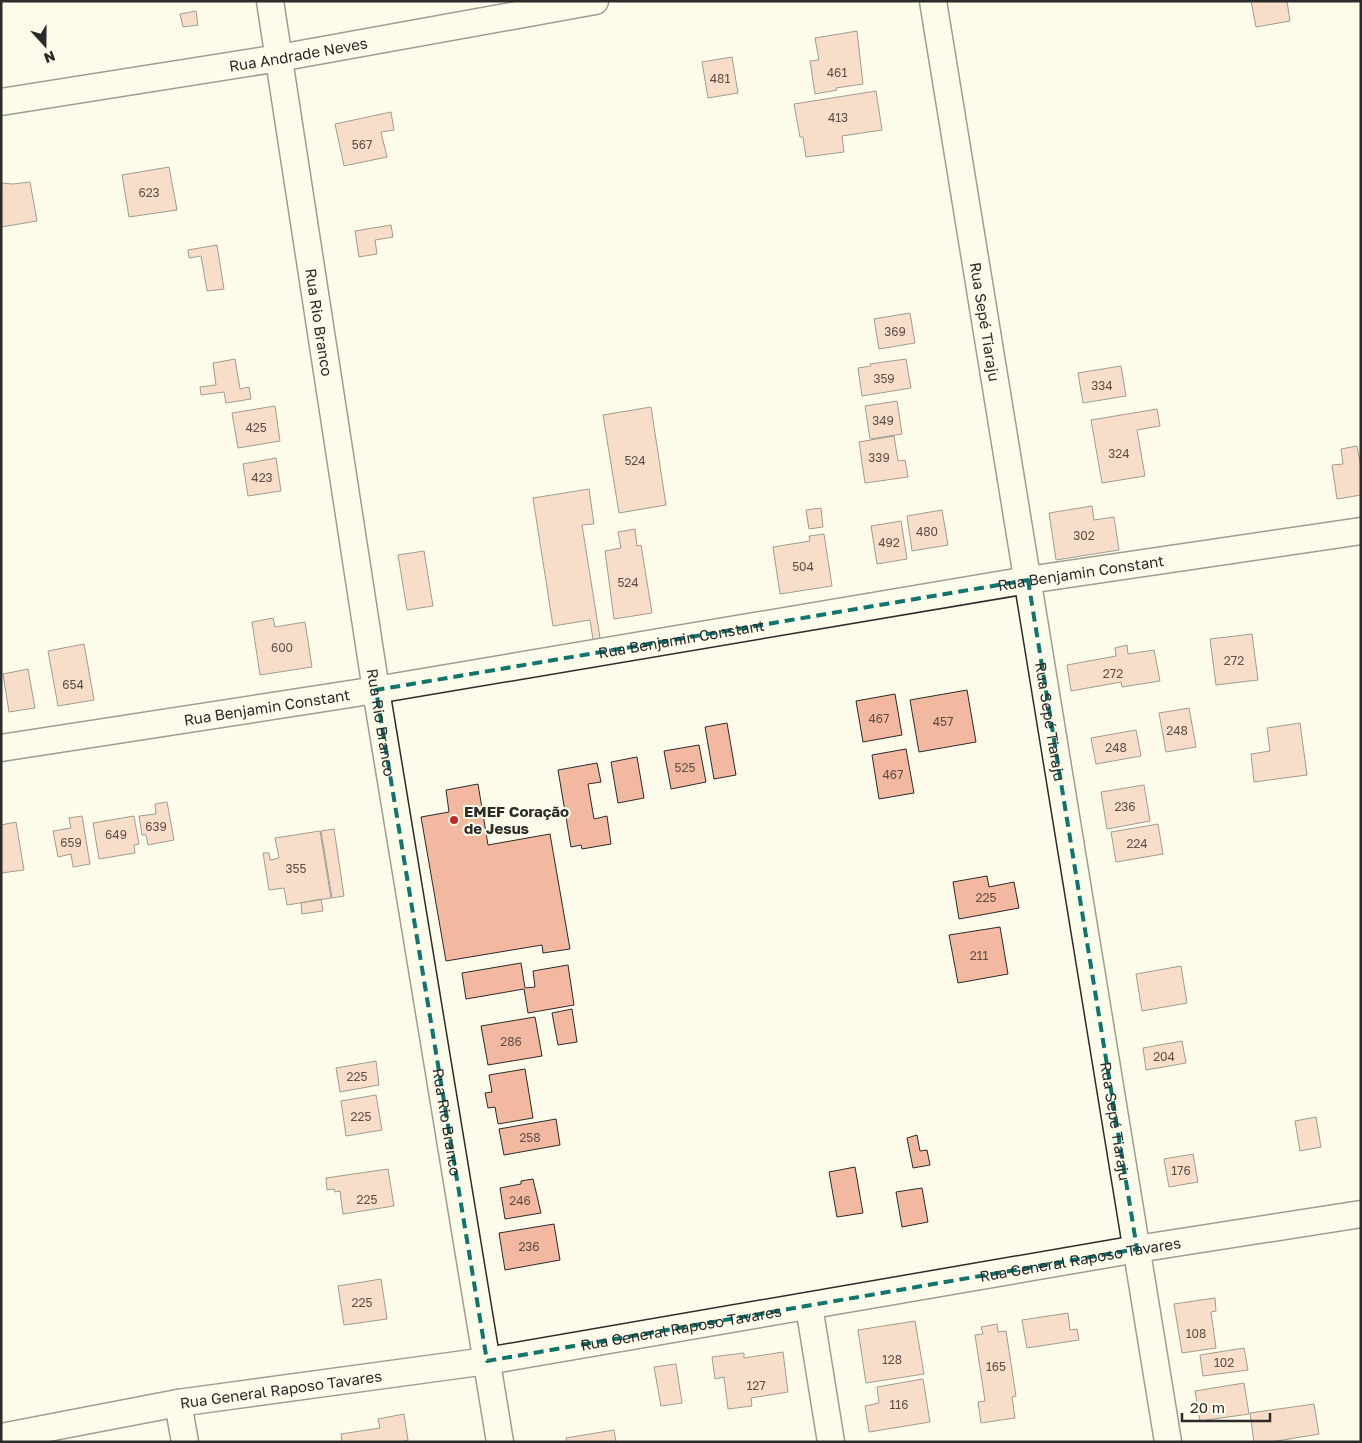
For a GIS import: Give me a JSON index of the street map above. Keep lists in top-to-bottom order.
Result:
{
  "streets": {
    "street": [
      "Rua Andrade Neves",
      "Rua Rio Branco",
      "Rua Sepé Tiaraju",
      "Rua Benjamin Constant",
      "Rua General Raposo Tavares"
    ]
  },
  "crossings": [
    ["Rua Andrade Neves", "Rua Rio Branco"],
    ["Rua Rio Branco", "Rua Benjamin Constant"],
    ["Rua Rio Branco", "Rua General Raposo Tavares"],
    ["Rua Sepé Tiaraju", "Rua Benjamin Constant"],
    ["Rua Sepé Tiaraju", "Rua General Raposo Tavares"]
  ],
  "places": ["EMEF Coração de Jesus"],
  "house_numbers": [
    "461",
    "481",
    "413",
    "567",
    "623",
    "369",
    "359",
    "334",
    "349",
    "425",
    "324",
    "339",
    "524",
    "423",
    "480",
    "302",
    "492",
    "504",
    "524",
    "600",
    "272",
    "272",
    "654",
    "467",
    "457",
    "248",
    "248",
    "525",
    "467",
    "236",
    "639",
    "649",
    "659",
    "224",
    "355",
    "225",
    "211",
    "286",
    "204",
    "225",
    "225",
    "258",
    "176",
    "225",
    "246",
    "236",
    "225",
    "108",
    "128",
    "102",
    "165",
    "127",
    "116"
  ],
  "scale_bar": "20 m",
  "north": "bottom"
}
